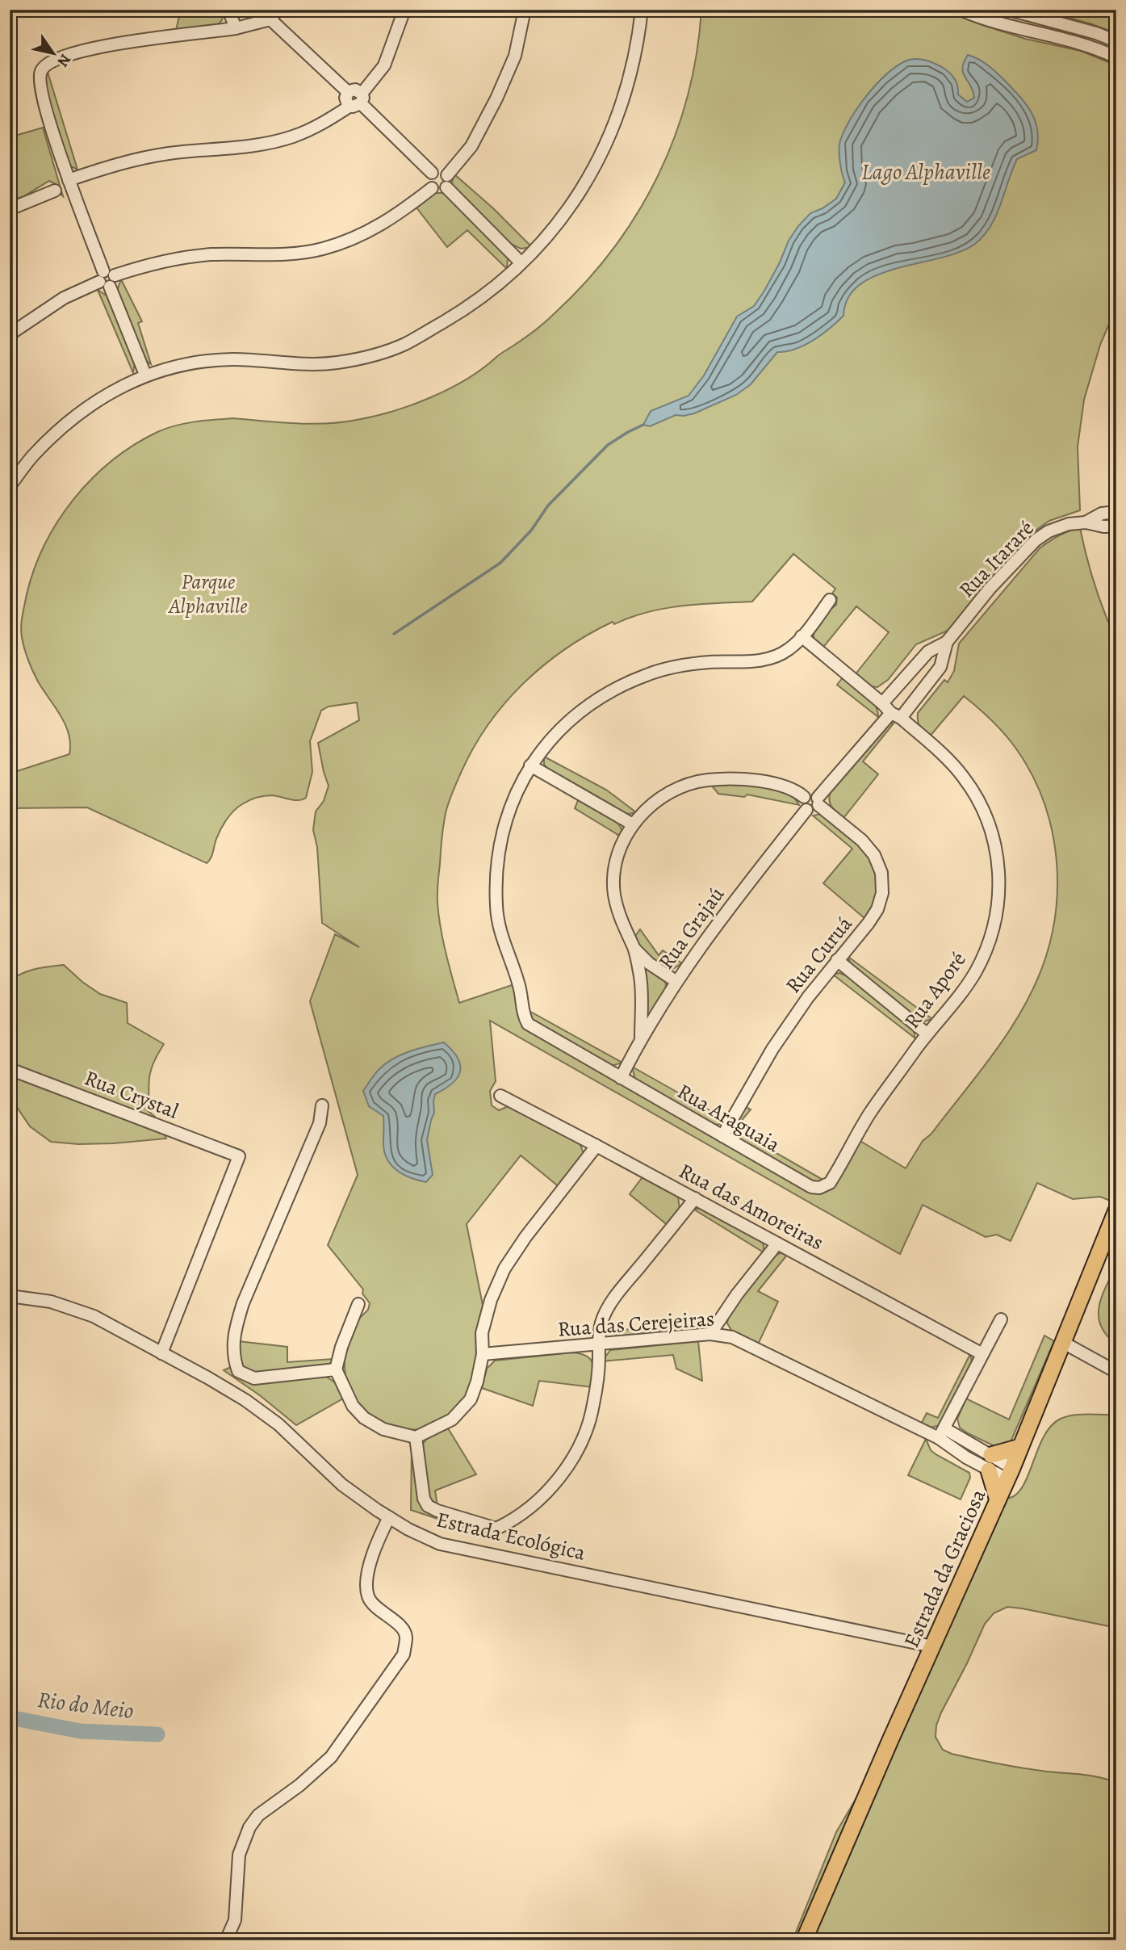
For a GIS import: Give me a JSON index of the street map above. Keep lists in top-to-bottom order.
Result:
{
  "streets": {
    "main road": ["Estrada da Graciosa"],
    "street": [
      "Rua Itararé",
      "Rua Grajaú",
      "Rua Curuá",
      "Rua Aporé",
      "Rua Crystal",
      "Rua Araguaia",
      "Rua das Amoreiras",
      "Rua das Cerejeiras",
      "Estrada Ecológica"
    ]
  },
  "crossings": [
    ["Rua Grajaú", "Rua Curuá"],
    ["Rua Grajaú", "Rua Araguaia"],
    ["Rua Curuá", "Rua Araguaia"],
    ["Rua Aporé", "Rua Araguaia"],
    ["Rua Crystal", "Estrada Ecológica"],
    ["Rua das Cerejeiras", "Estrada da Graciosa"],
    ["Estrada Ecológica", "Estrada da Graciosa"]
  ],
  "water": ["Lago Alphaville", "Rio do Meio"],
  "parks": ["Parque Alphaville"],
  "north": "bottom right"
}
